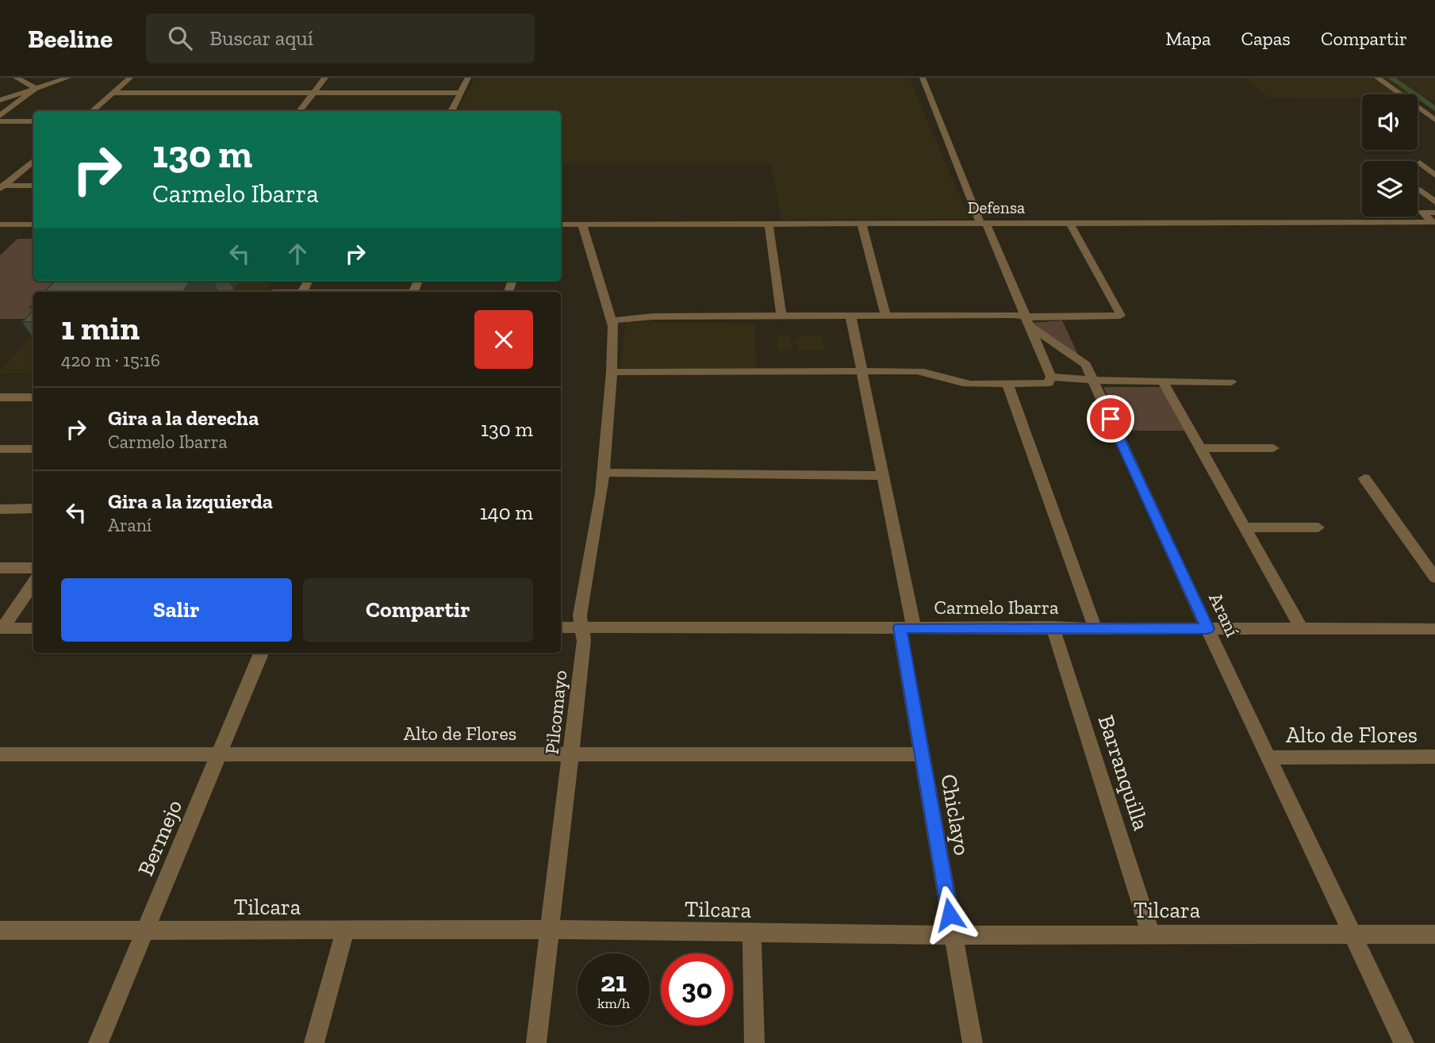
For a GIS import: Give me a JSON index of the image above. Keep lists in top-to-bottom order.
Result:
{
  "streets": {
    "street": [
      "Defensa",
      "Carmelo Ibarra",
      "Araní",
      "Pilcomayo",
      "Alto de Flores",
      "Barranquilla",
      "Chiclayo",
      "Bermejo",
      "Tilcara"
    ]
  },
  "crossings": [
    ["Defensa", "Pilcomayo"],
    ["Carmelo Ibarra", "Araní"],
    ["Carmelo Ibarra", "Pilcomayo"],
    ["Carmelo Ibarra", "Barranquilla"],
    ["Carmelo Ibarra", "Chiclayo"],
    ["Araní", "Alto de Flores"],
    ["Araní", "Tilcara"],
    ["Pilcomayo", "Alto de Flores"],
    ["Pilcomayo", "Tilcara"],
    ["Alto de Flores", "Chiclayo"],
    ["Alto de Flores", "Bermejo"],
    ["Barranquilla", "Tilcara"],
    ["Chiclayo", "Tilcara"],
    ["Bermejo", "Tilcara"]
  ],
  "page": {
    "header": "Beeline",
    "search": "Buscar aquí",
    "nav": ["Mapa", "Capas", "Compartir"],
    "turn": ["130 m", "Carmelo Ibarra"],
    "heading": ["1 min", "420 m · 15:16"],
    "list": [
      {
        "name": "Gira a la derecha",
        "note": "Carmelo Ibarra",
        "value": "130 m"
      },
      {
        "name": "Gira a la izquierda",
        "note": "Araní",
        "value": "140 m"
      }
    ],
    "buttons": ["Salir", "Compartir"],
    "speed": "21 km/h",
    "limit": "30"
  }
}
